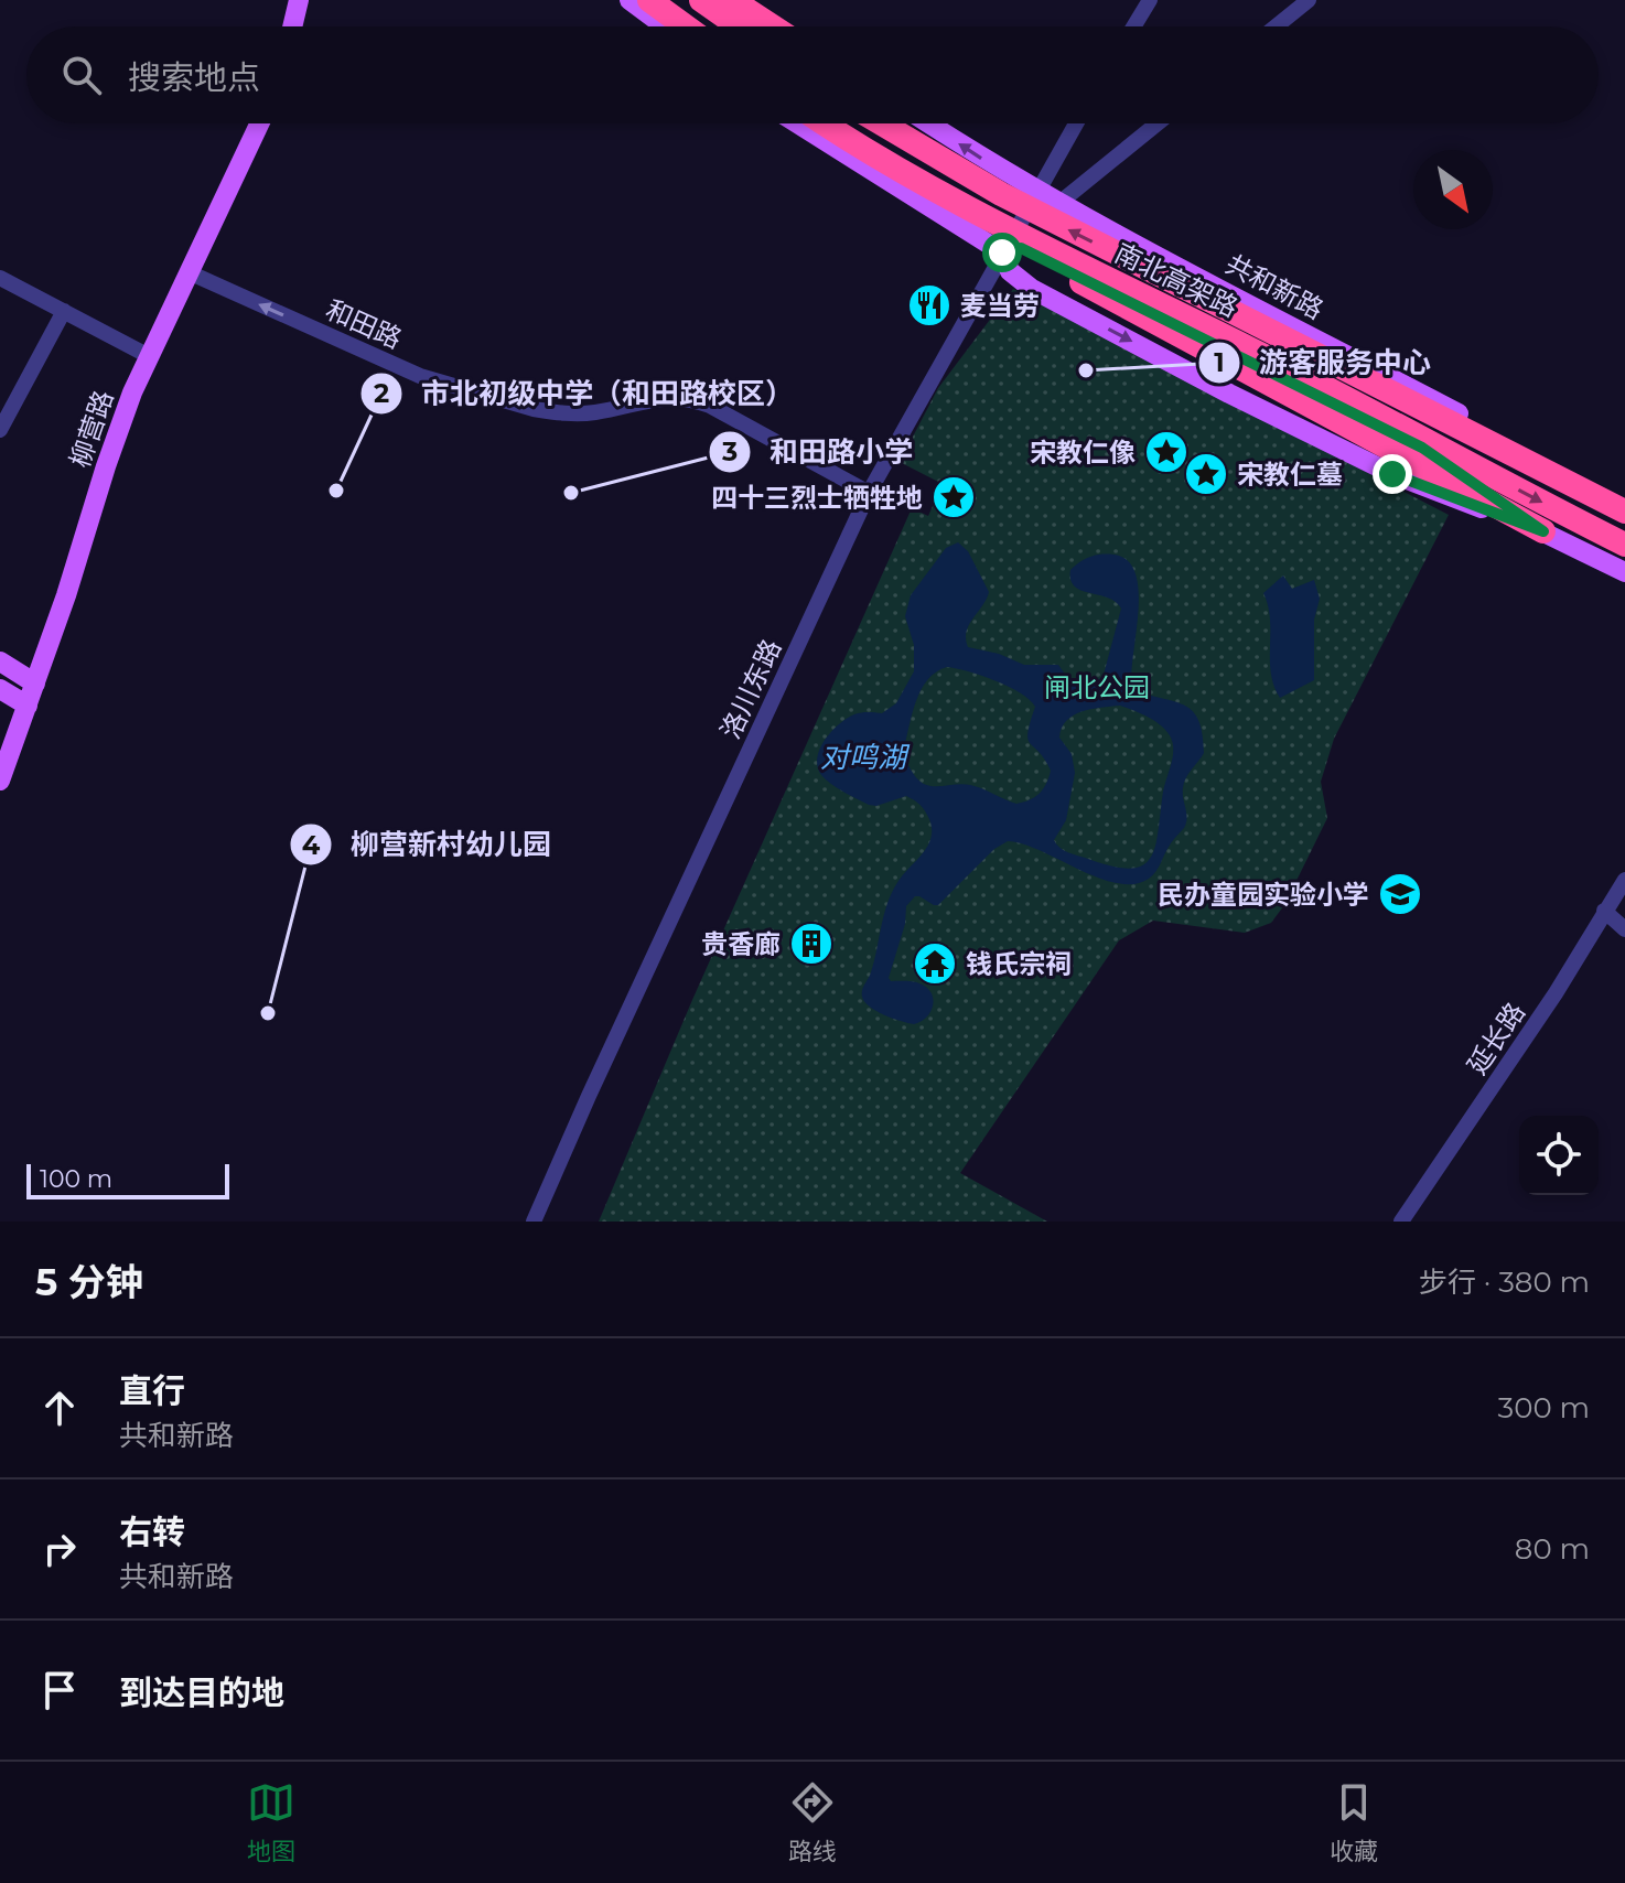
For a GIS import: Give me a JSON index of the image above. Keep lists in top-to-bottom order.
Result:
{
  "streets": {
    "highway": ["南北高架路"],
    "main road": ["共和新路", "柳营路"],
    "street": ["和田路", "洛川东路", "延长路"]
  },
  "crossings": [
    ["共和新路", "洛川东路"],
    ["和田路", "柳营路"],
    ["和田路", "洛川东路"]
  ],
  "one_way": ["和田路"],
  "water": ["对鸣湖"],
  "parks": ["闸北公园"],
  "places": {
    "restaurant": ["麦当劳"],
    "other": [
      "游客服务中心",
      "市北初级中学（和田路校区）",
      "和田路小学",
      "柳营新村幼儿园"
    ],
    "place": ["宋教仁像", "宋教仁墓", "四十三烈士牺牲地"],
    "school or university": ["民办童园实验小学"],
    "building": ["贵香廊"],
    "temple": ["钱氏宗祠"]
  },
  "scale_bar": "100 m",
  "north": "bottom right",
  "page": {
    "search": "搜索地点",
    "scale": "100 m",
    "heading": ["5 分钟", "步行 · 380 m"],
    "list": [
      ["直行", "共和新路", "300 m"],
      ["右转", "共和新路", "80 m"],
      "到达目的地"
    ],
    "nav": ["地图", "路线", "收藏"]
  }
}
